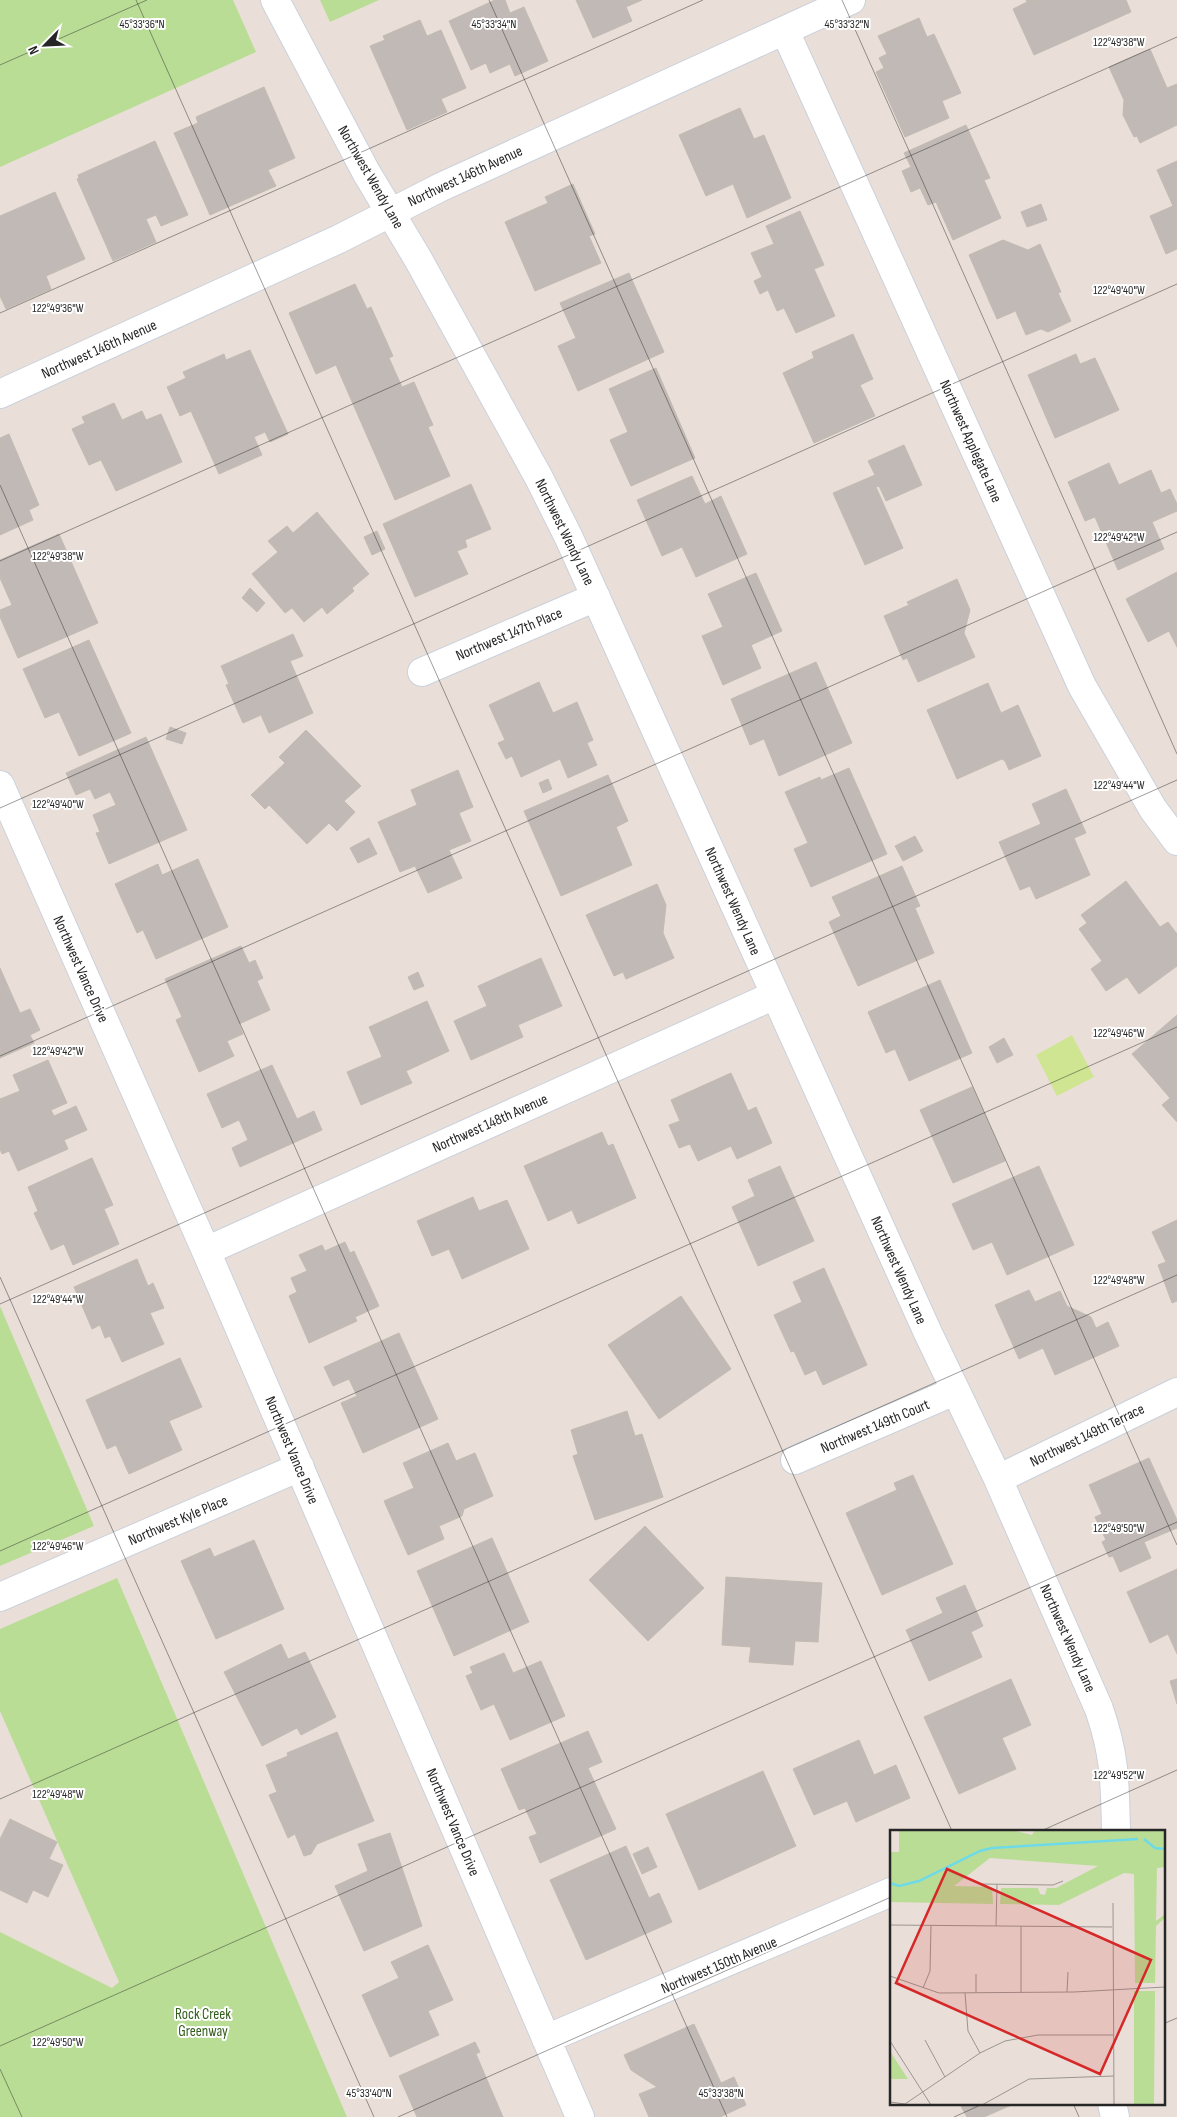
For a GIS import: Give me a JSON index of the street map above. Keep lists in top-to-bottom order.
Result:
{
  "streets": {
    "street": [
      "Northwest 146th Avenue",
      "Northwest Wendy Lane",
      "Northwest Applegate Lane",
      "Northwest 147th Place",
      "Northwest Vance Drive",
      "Northwest 148th Avenue",
      "Northwest 149th Court",
      "Northwest 149th Terrace",
      "Northwest Kyle Place",
      "Northwest 150th Avenue"
    ]
  },
  "crossings": [
    ["Northwest 146th Avenue", "Northwest Wendy Lane"],
    ["Northwest 146th Avenue", "Northwest Applegate Lane"],
    ["Northwest Wendy Lane", "Northwest 147th Place"],
    ["Northwest Wendy Lane", "Northwest 148th Avenue"],
    ["Northwest Wendy Lane", "Northwest 149th Court"],
    ["Northwest Wendy Lane", "Northwest 149th Terrace"],
    ["Northwest Vance Drive", "Northwest 148th Avenue"],
    ["Northwest Vance Drive", "Northwest Kyle Place"],
    ["Northwest Vance Drive", "Northwest 150th Avenue"]
  ],
  "parks": ["Rock Creek Greenway"],
  "north": "bottom left",
  "coordinates": [
    "45°33'32\"N",
    "45°33'36\"N",
    "45°33'34\"N",
    "122°49'38\"W",
    "122°49'40\"W",
    "122°49'36\"W",
    "122°49'42\"W",
    "122°49'44\"W",
    "122°49'46\"W",
    "122°49'48\"W",
    "122°49'50\"W",
    "122°49'52\"W",
    "45°33'40\"N",
    "45°33'38\"N"
  ]
}
